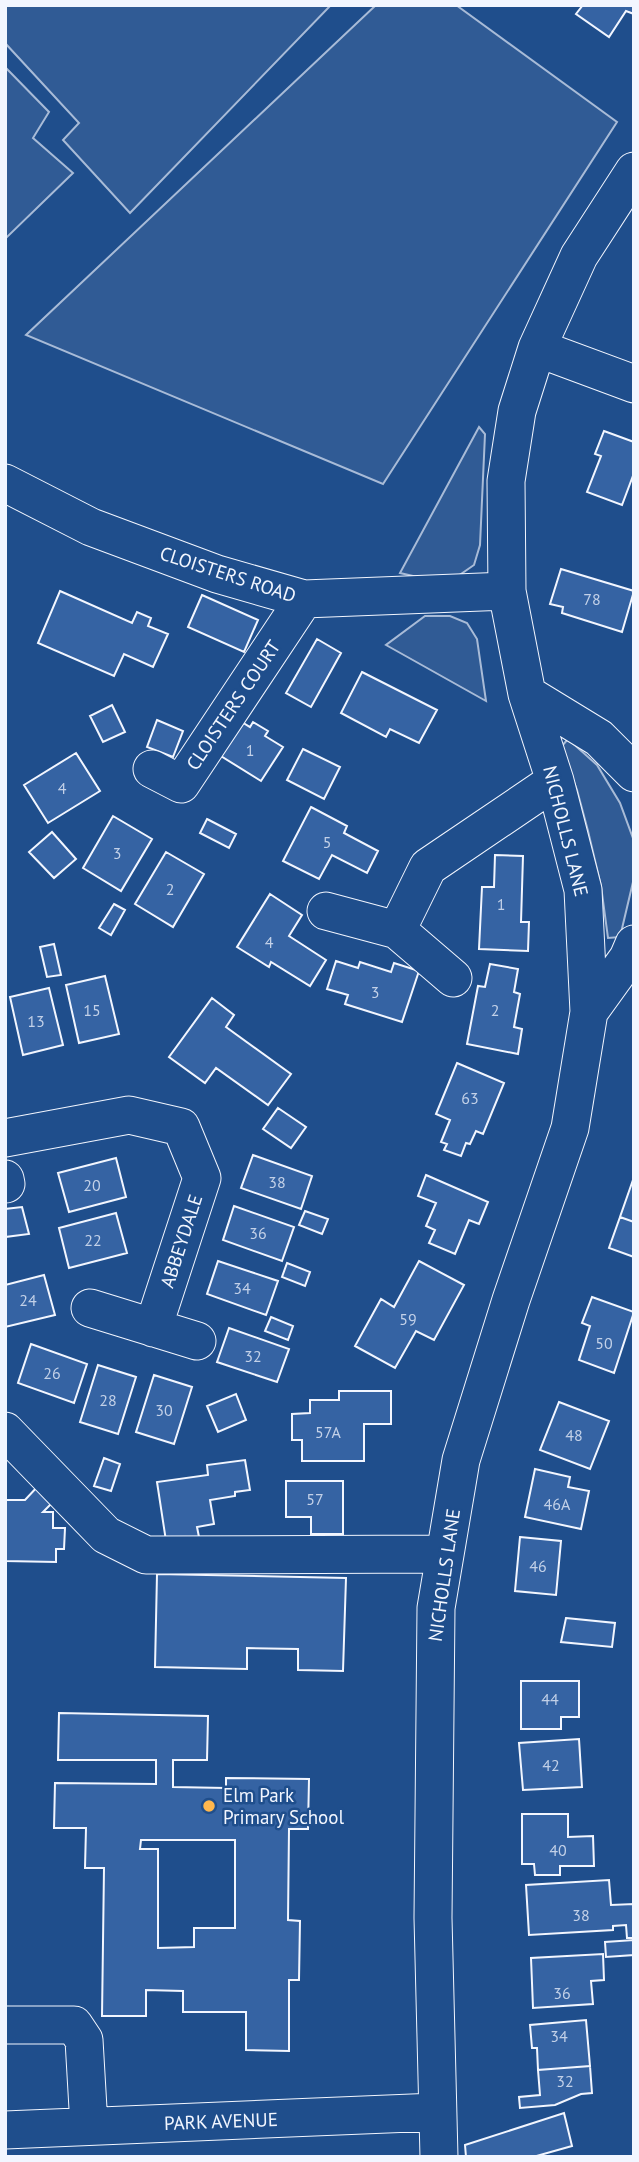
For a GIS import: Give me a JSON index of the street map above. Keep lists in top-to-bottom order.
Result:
{
  "streets": {
    "street": [
      "CLOISTERS ROAD",
      "CLOISTERS COURT",
      "NICHOLLS LANE",
      "ABBEYDALE",
      "PARK AVENUE"
    ]
  },
  "crossings": [
    ["CLOISTERS ROAD", "CLOISTERS COURT"],
    ["CLOISTERS ROAD", "NICHOLLS LANE"],
    ["NICHOLLS LANE", "PARK AVENUE"]
  ],
  "places": ["Elm Park Primary School"],
  "house_numbers": [
    "78",
    "1",
    "4",
    "5",
    "3",
    "2",
    "1",
    "4",
    "3",
    "15",
    "2",
    "13",
    "63",
    "38",
    "20",
    "36",
    "22",
    "34",
    "24",
    "59",
    "50",
    "32",
    "26",
    "28",
    "30",
    "57A",
    "48",
    "57",
    "46A",
    "46",
    "44",
    "42",
    "40",
    "38",
    "36",
    "34",
    "32"
  ]
}
